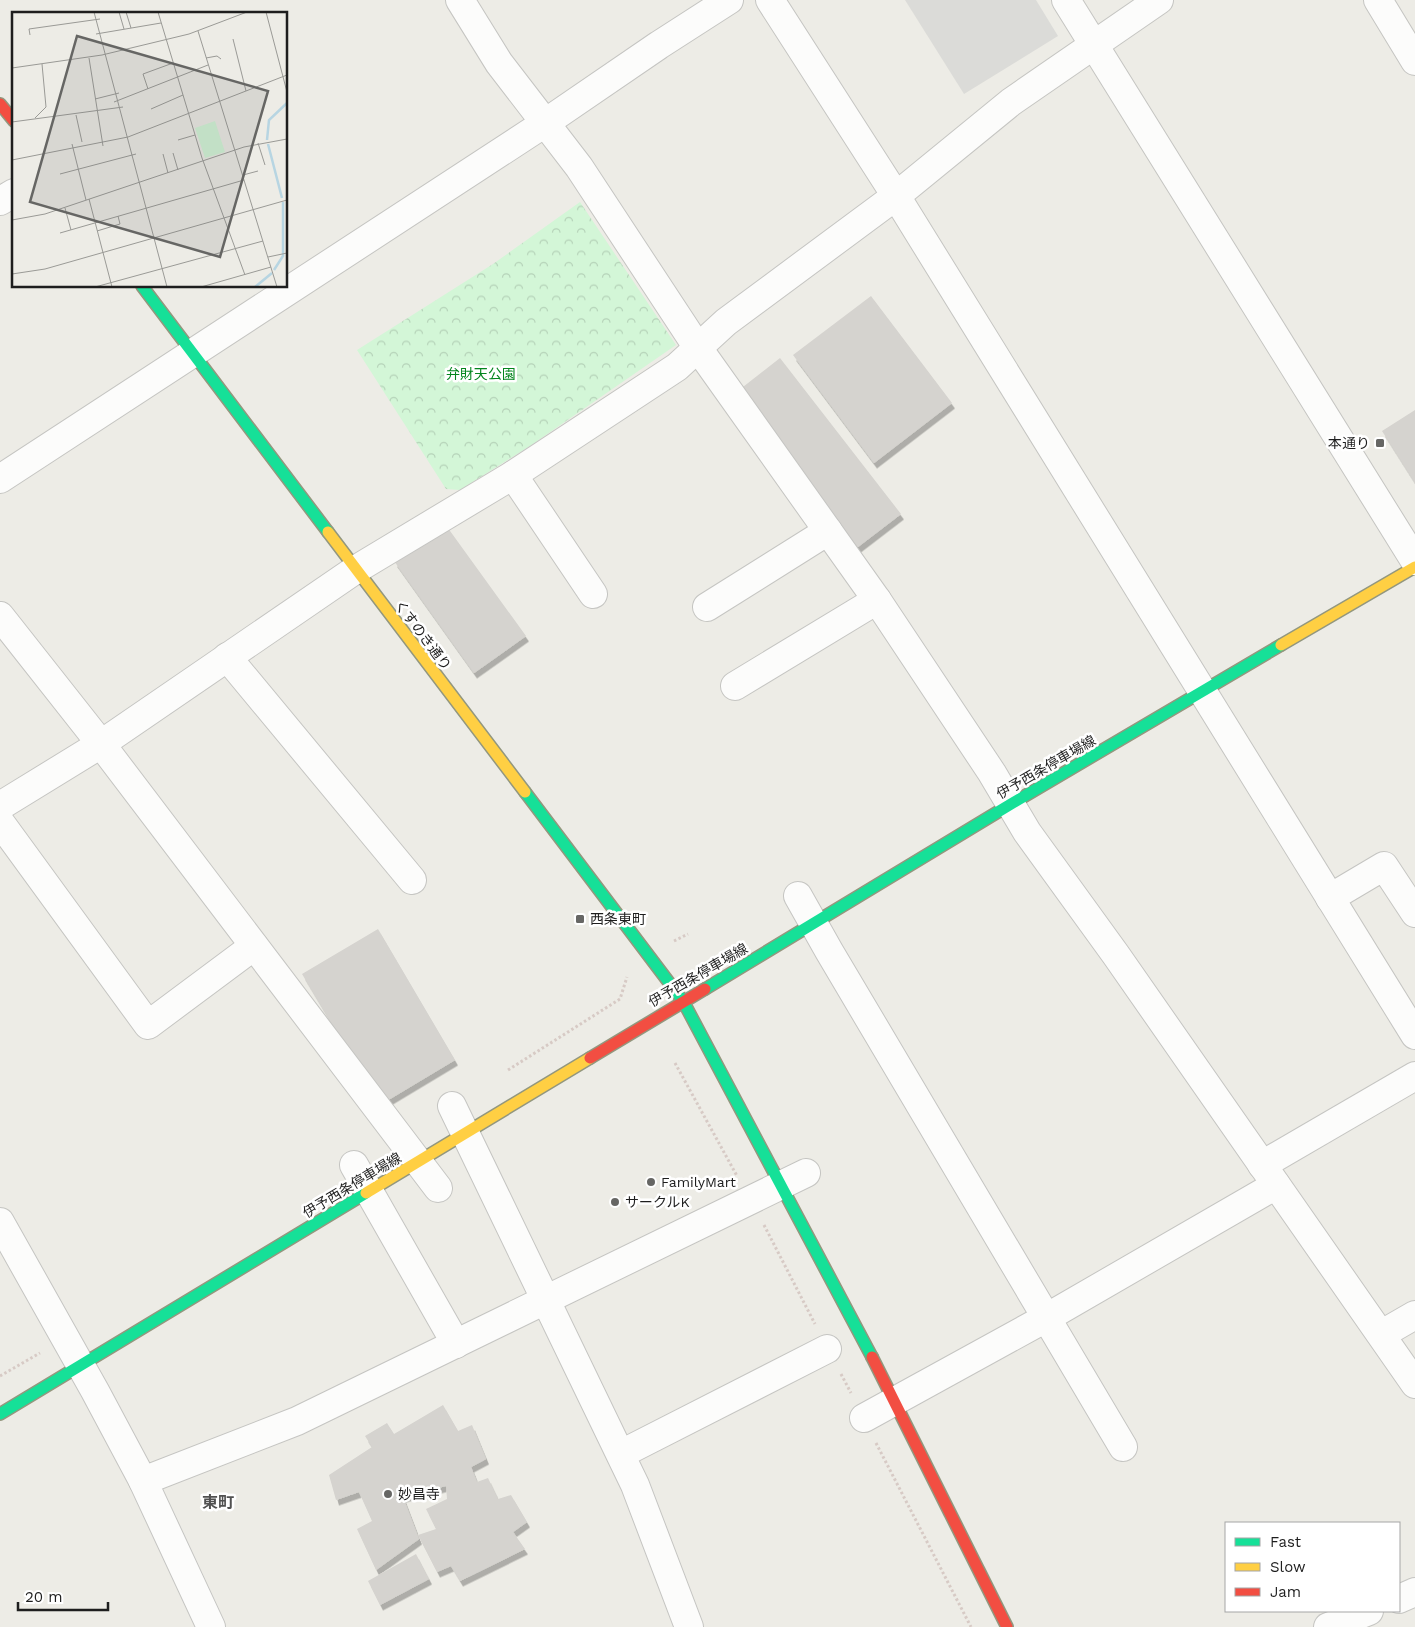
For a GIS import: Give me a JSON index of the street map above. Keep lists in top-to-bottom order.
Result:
{
  "streets": {
    "main road": ["くすのき通り", "伊予西条停車場線"]
  },
  "crossings": [
    ["くすのき通り", "伊予西条停車場線"]
  ],
  "districts": ["東町"],
  "parks": ["弁財天公園"],
  "places": {
    "transit": ["本通り", "西条東町"],
    "other": ["FamilyMart", "サークルK", "妙昌寺"]
  },
  "legend": ["Fast", "Slow", "Jam"],
  "scale_bar": "20 m"
}
